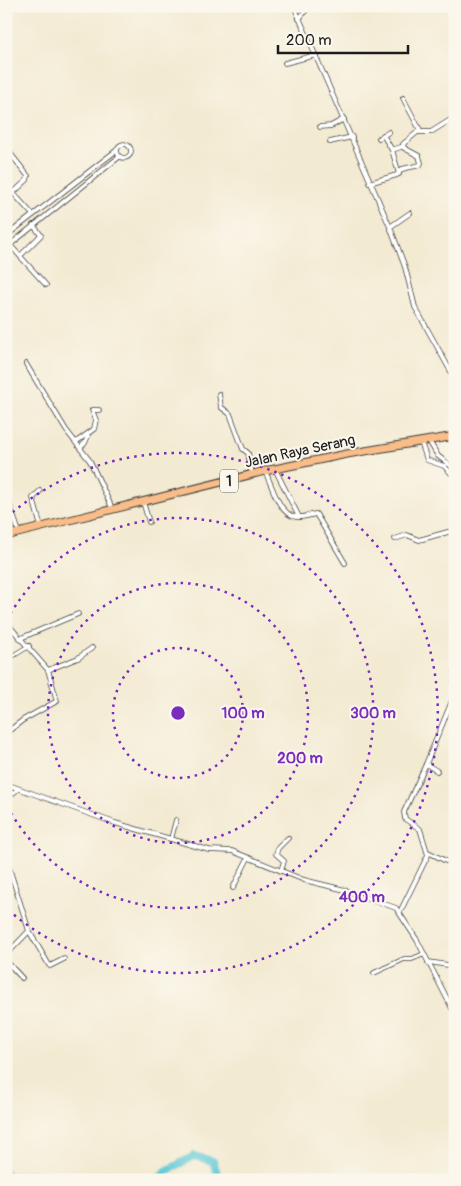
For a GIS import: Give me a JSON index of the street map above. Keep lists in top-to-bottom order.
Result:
{
  "streets": {
    "highway": ["Jalan Raya Serang", "1"]
  },
  "scale_bar": "200 m",
  "rings": [
    "100 m",
    "300 m",
    "200 m",
    "400 m"
  ]
}
